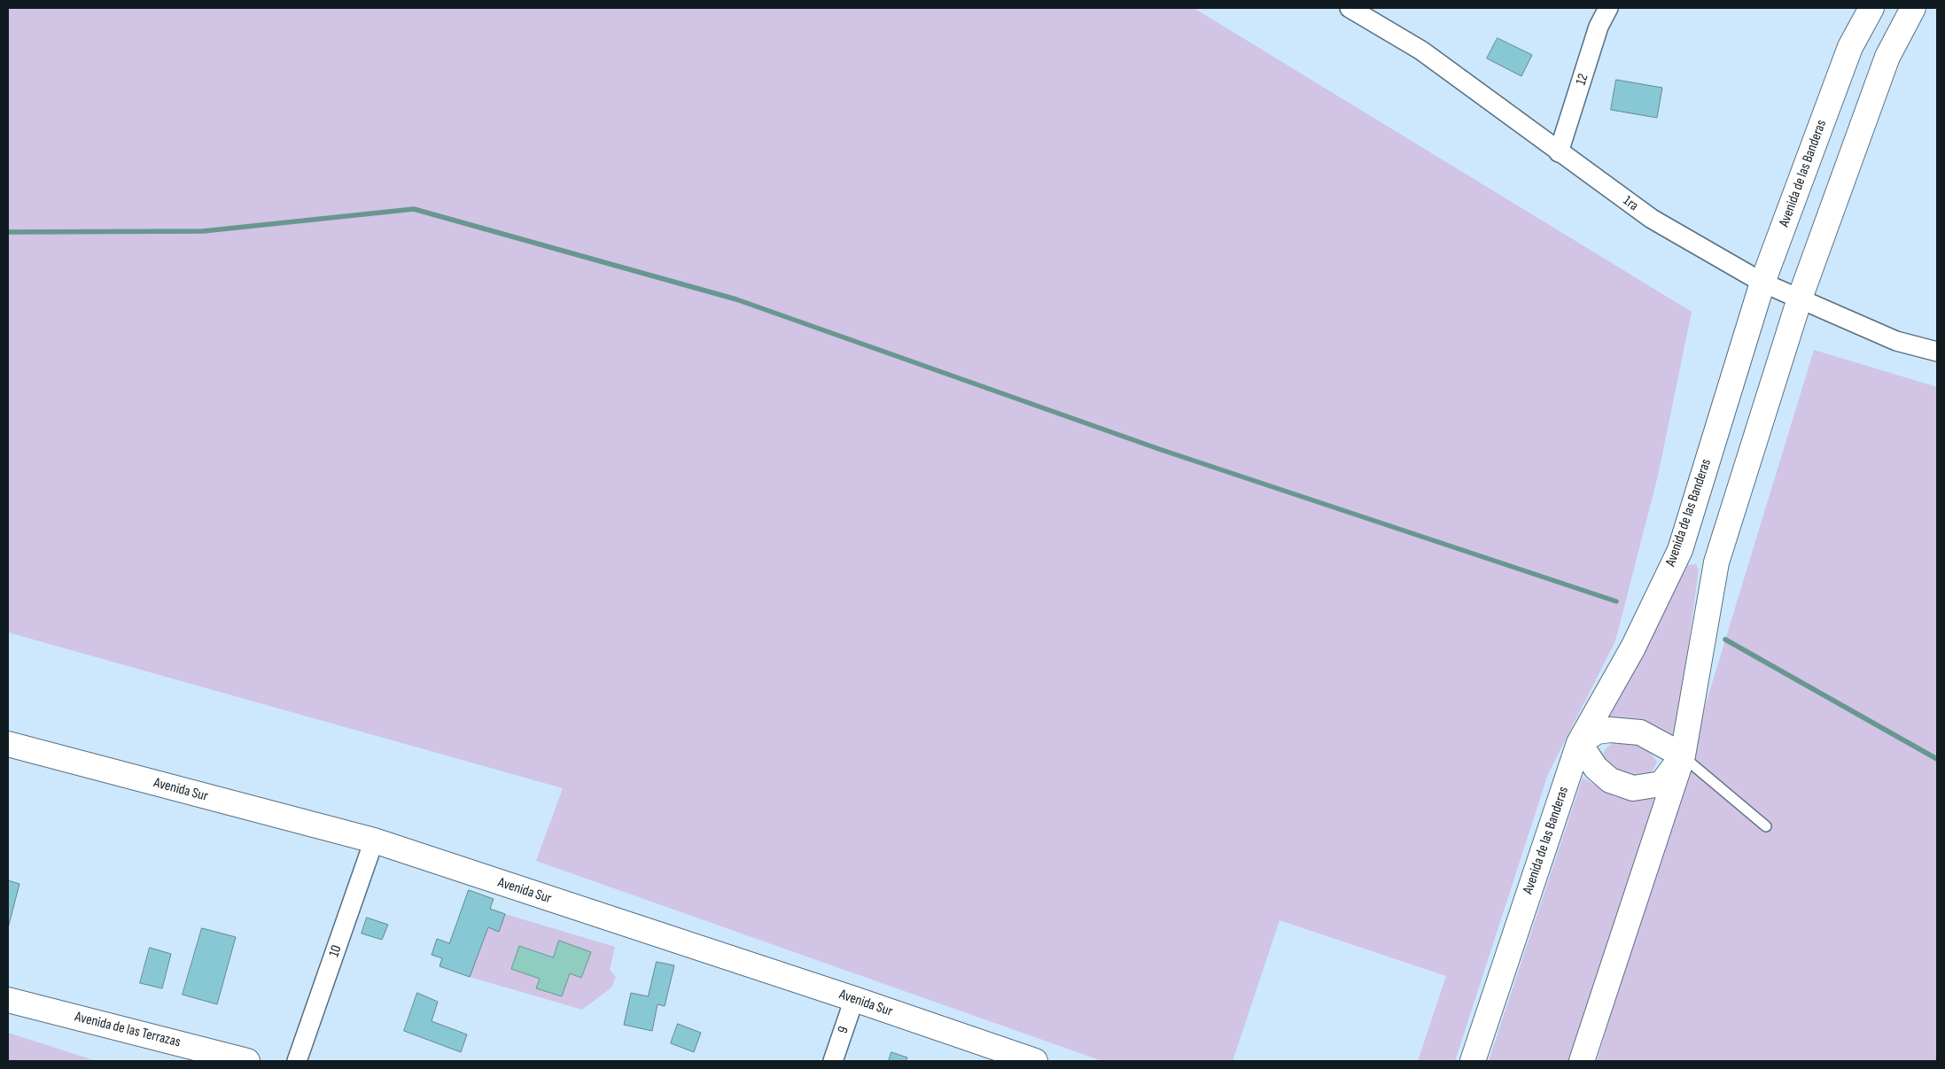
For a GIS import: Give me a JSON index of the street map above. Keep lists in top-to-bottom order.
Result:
{
  "streets": {
    "main road": ["Avenida de las Banderas", "Avenida Sur", "Avenida de las Terrazas"],
    "street": [
      "12",
      "1ra",
      "10",
      "9"
    ]
  },
  "crossings": [
    ["12", "1ra"],
    ["Avenida de las Banderas", "1ra"],
    ["Avenida Sur", "10"],
    ["Avenida Sur", "9"]
  ]
}
